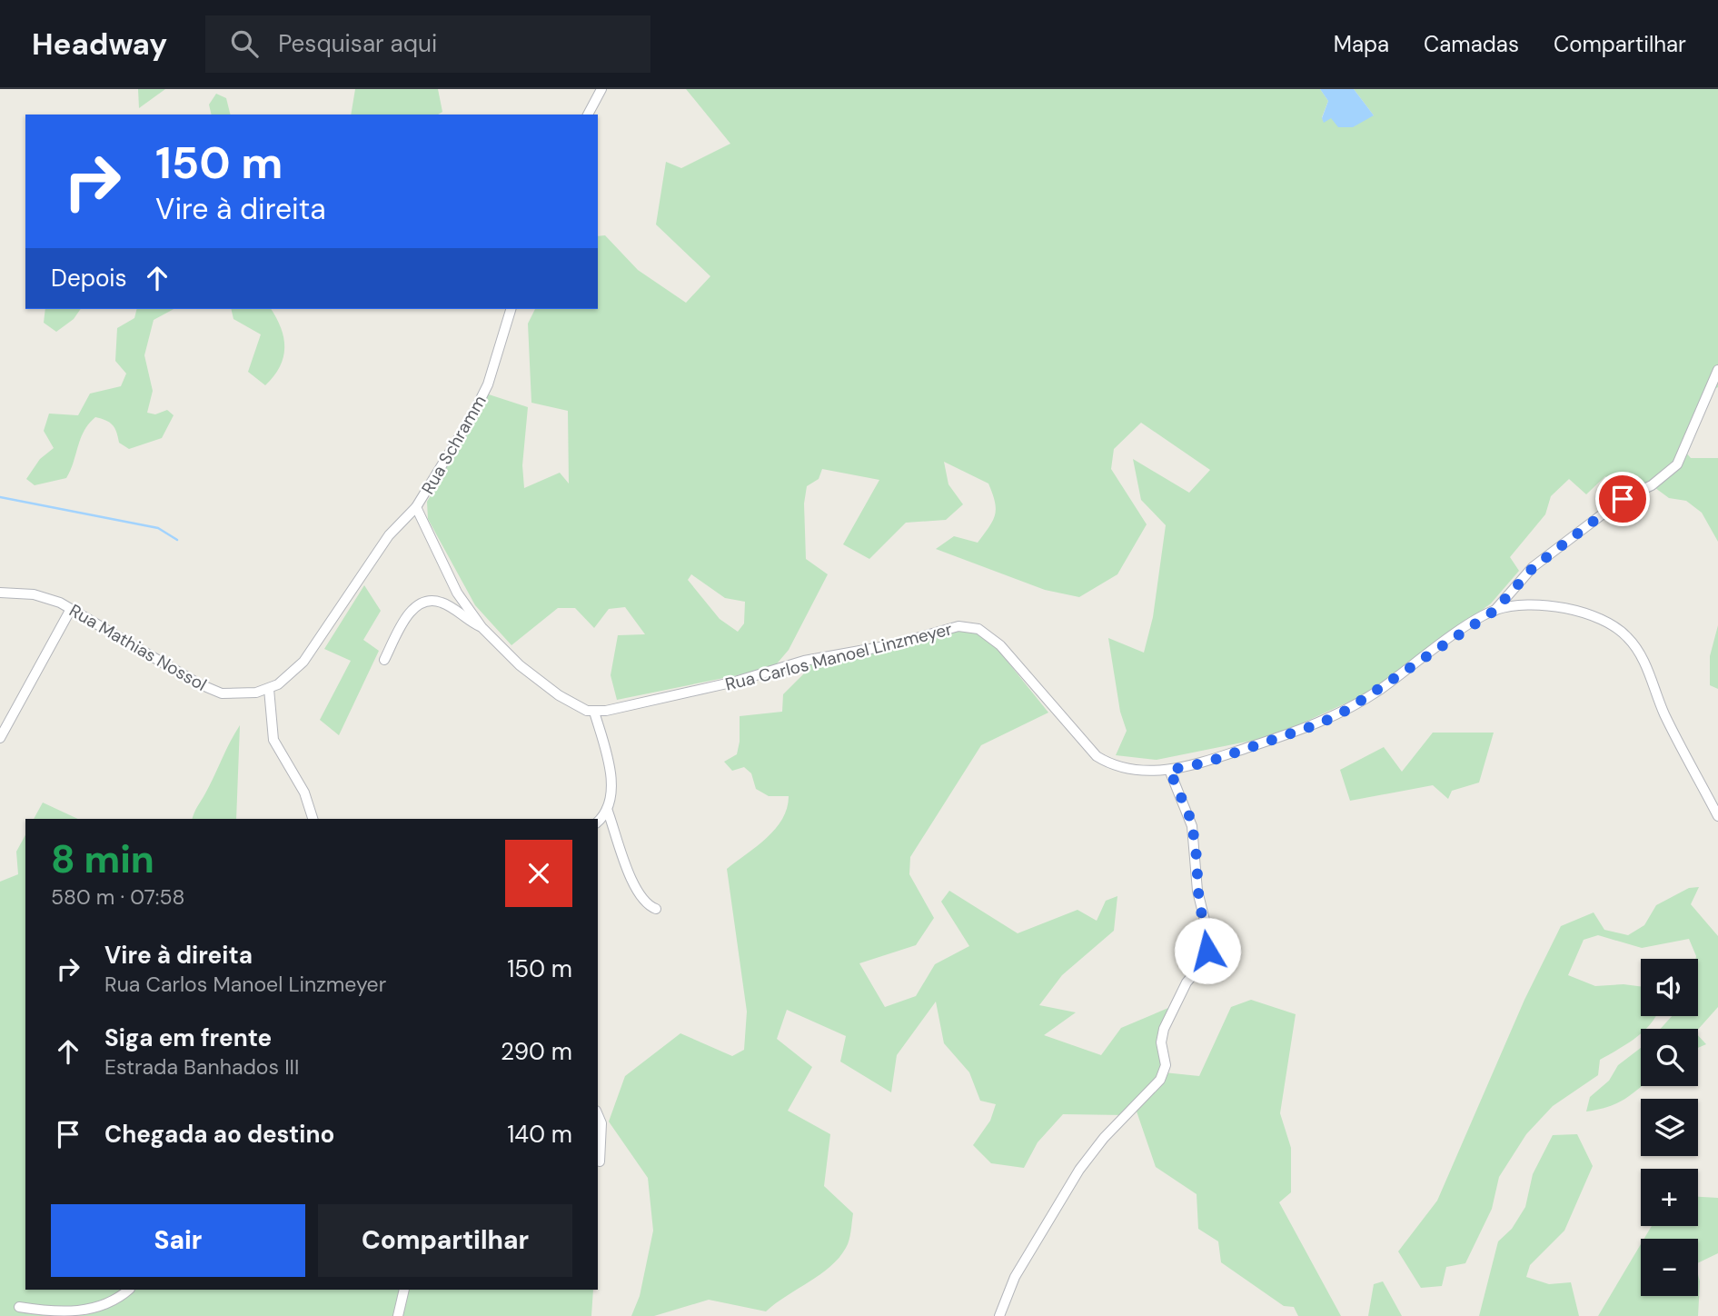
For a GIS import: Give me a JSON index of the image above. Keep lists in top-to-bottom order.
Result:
{
  "streets": {
    "street": ["Rua Schramm", "Rua Mathias Nossol", "Rua Carlos Manoel Linzmeyer"]
  },
  "crossings": [
    ["Rua Schramm", "Rua Mathias Nossol"]
  ],
  "page": {
    "header": "Headway",
    "search": "Pesquisar aqui",
    "nav": ["Mapa", "Camadas", "Compartilhar"],
    "turn": ["150 m", "Vire à direita"],
    "then": "Depois",
    "heading": ["8 min", "580 m · 07:58"],
    "list": [
      {
        "name": "Vire à direita",
        "note": "Rua Carlos Manoel Linzmeyer",
        "value": "150 m"
      },
      {
        "name": "Siga em frente",
        "note": "Estrada Banhados III",
        "value": "290 m"
      },
      {
        "name": "Chegada ao destino",
        "value": "140 m"
      }
    ],
    "map_buttons": ["+", "−"],
    "buttons": ["Sair", "Compartilhar"]
  }
}
